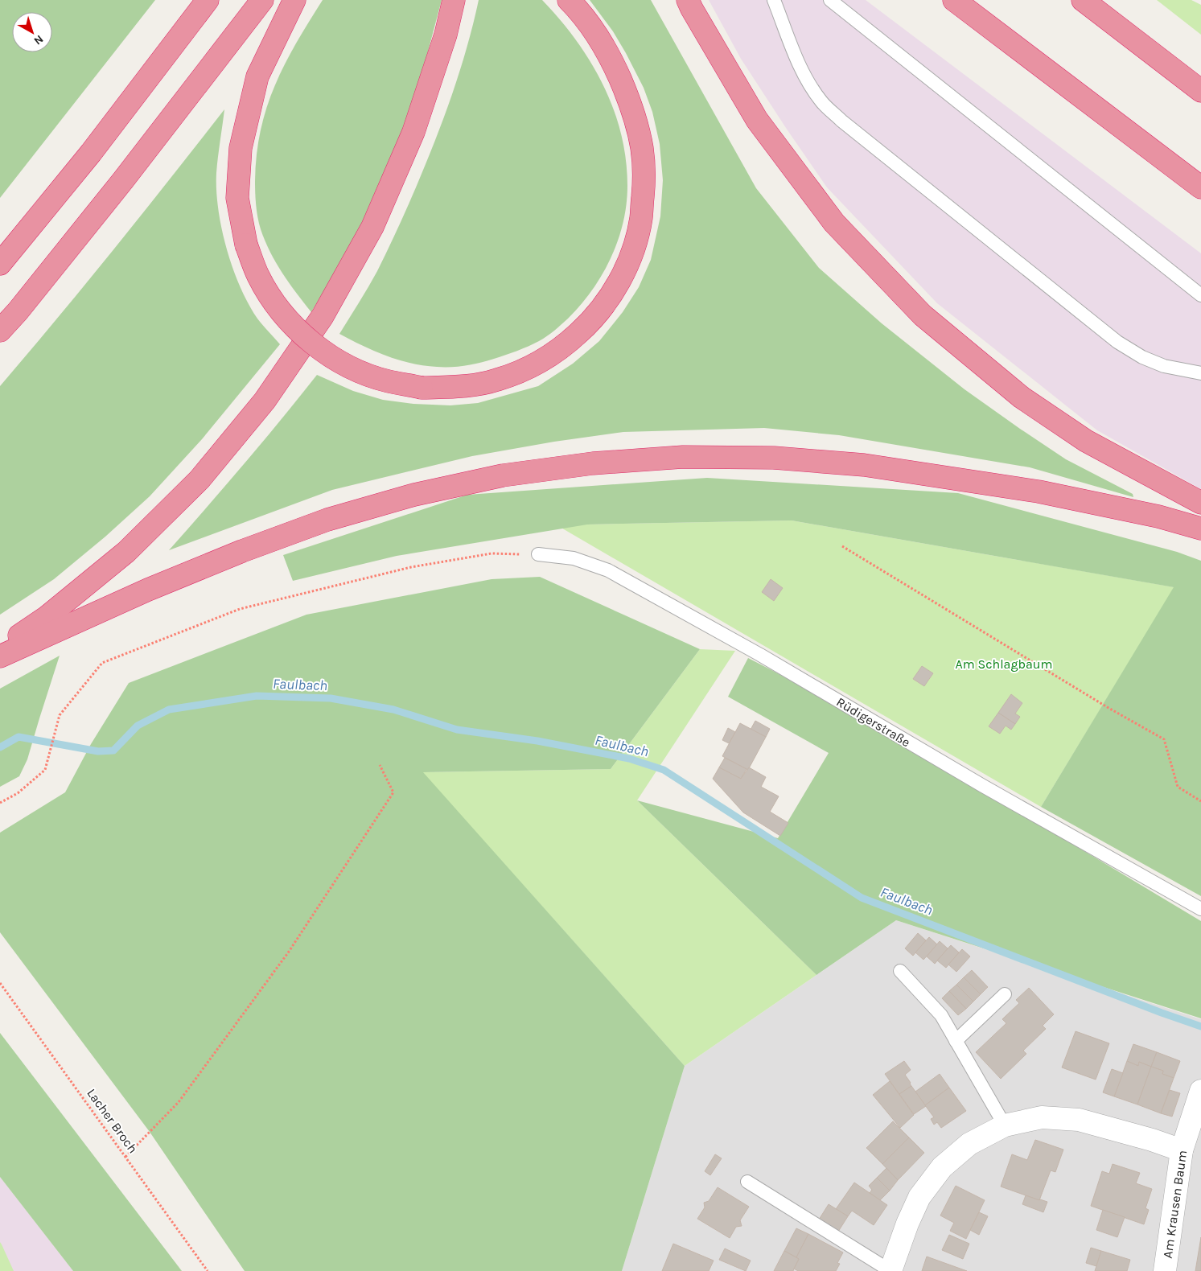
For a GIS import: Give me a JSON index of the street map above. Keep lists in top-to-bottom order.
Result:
{
  "streets": {
    "street": ["Am Krausen Baum"],
    "lane": ["Rüdigerstraße"],
    "path": ["Lacher Broch"]
  },
  "water": ["Faulbach"],
  "parks": ["Am Schlagbaum"],
  "north": "bottom right"
}
